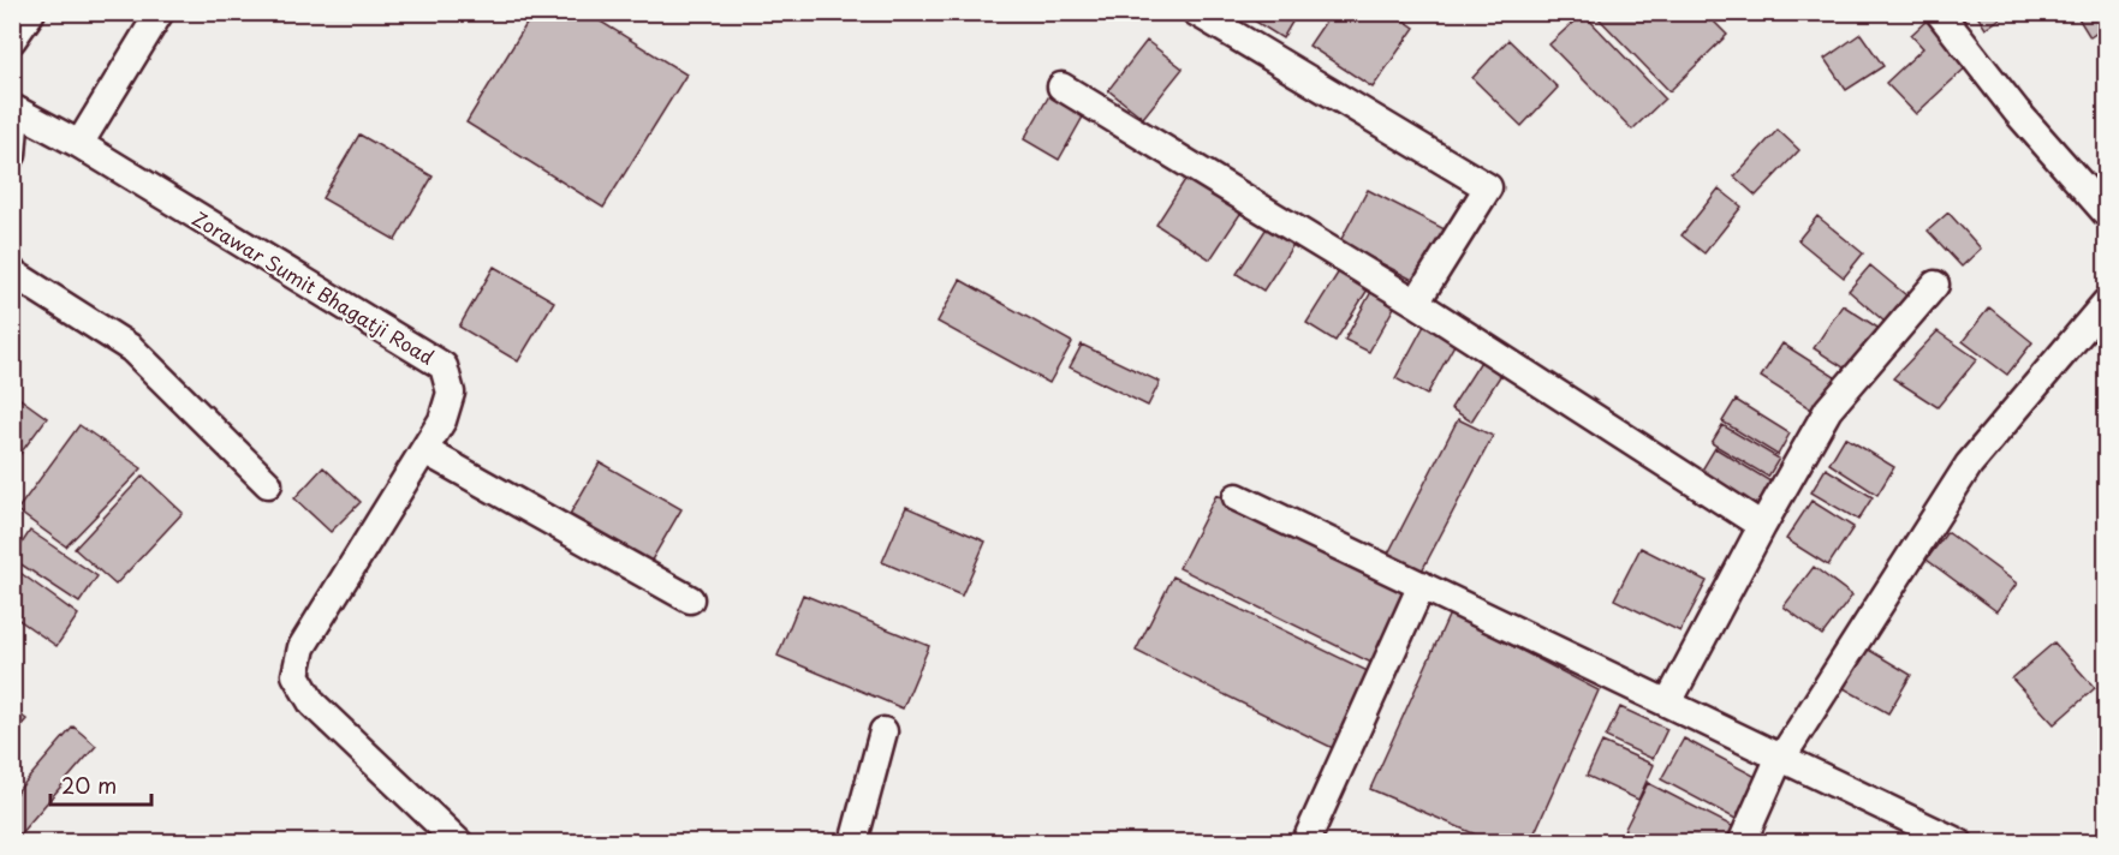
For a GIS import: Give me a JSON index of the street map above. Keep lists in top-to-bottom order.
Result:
{
  "streets": {
    "street": ["Zorawar Sumit Bhagatji Road"]
  },
  "scale_bar": "20 m"
}
